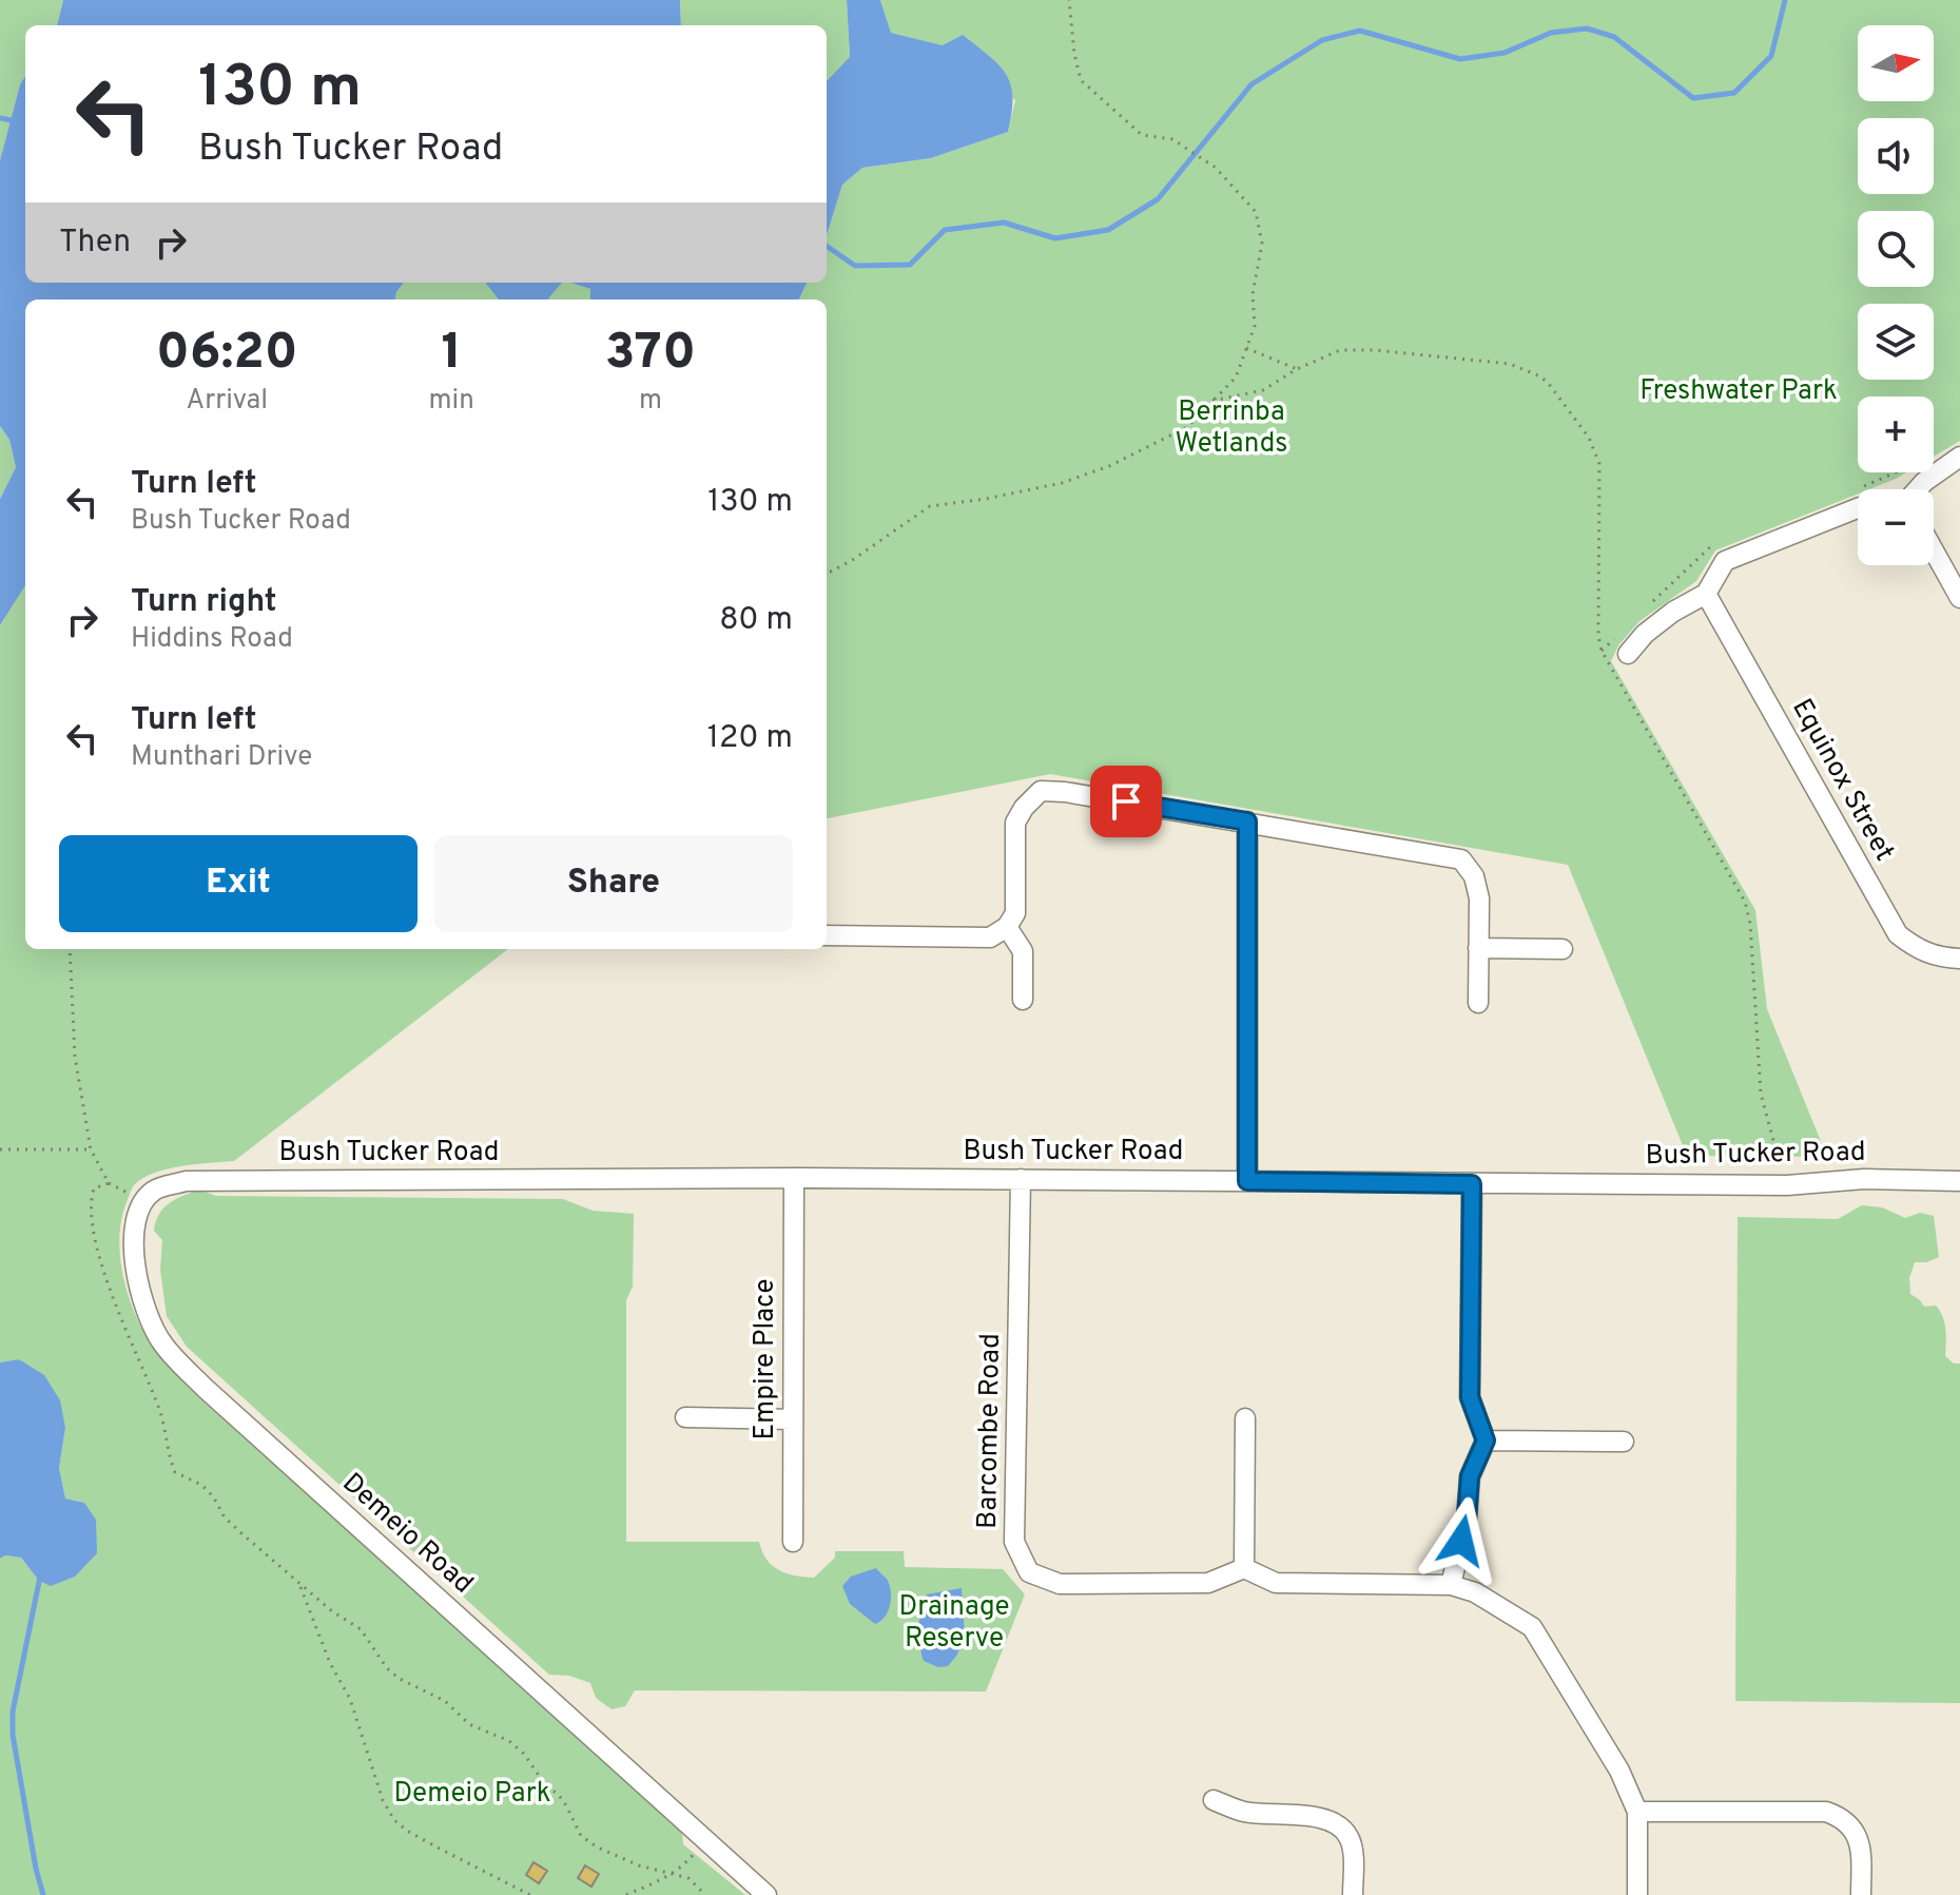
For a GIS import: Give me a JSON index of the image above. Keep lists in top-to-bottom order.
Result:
{
  "streets": {
    "street": [
      "Equinox Street",
      "Bush Tucker Road",
      "Empire Place",
      "Barcombe Road",
      "Demeio Road"
    ]
  },
  "crossings": [
    ["Bush Tucker Road", "Empire Place"],
    ["Bush Tucker Road", "Barcombe Road"],
    ["Bush Tucker Road", "Demeio Road"]
  ],
  "parks": [
    "Freshwater Park",
    "Berrinba Wetlands",
    "Drainage Reserve",
    "Demeio Park"
  ],
  "north": "right",
  "page": {
    "map_buttons": ["+", "−"],
    "turn": ["130 m", "Bush Tucker Road"],
    "then": "Then",
    "eta": [
      "06:20",
      "Arrival",
      "1",
      "min",
      "370",
      "m"
    ],
    "list": [
      {
        "name": "Turn left",
        "note": "Bush Tucker Road",
        "value": "130 m"
      },
      {
        "name": "Turn right",
        "note": "Hiddins Road",
        "value": "80 m"
      },
      {
        "name": "Turn left",
        "note": "Munthari Drive",
        "value": "120 m"
      }
    ],
    "buttons": ["Exit", "Share"]
  }
}
